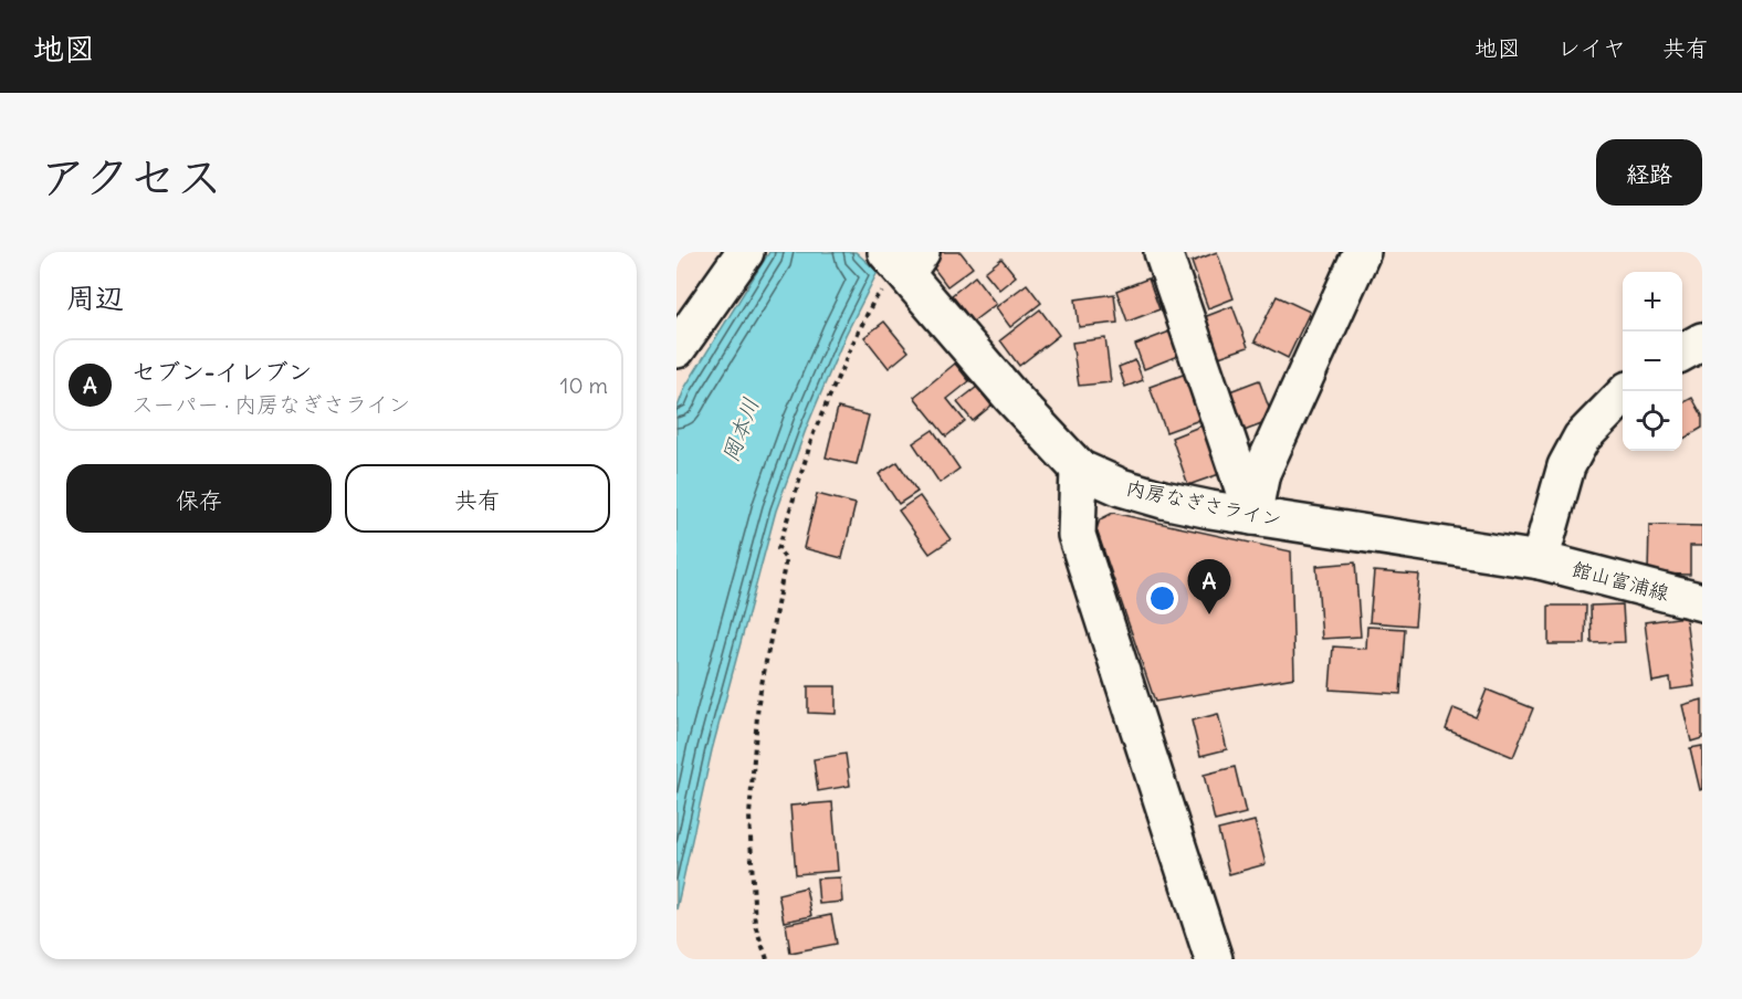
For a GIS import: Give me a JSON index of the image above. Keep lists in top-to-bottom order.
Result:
{
  "streets": {
    "main road": ["内房なぎさライン", "館山富浦線"]
  },
  "crossings": [
    ["内房なぎさライン", "館山富浦線"]
  ],
  "water": ["岡本川"],
  "page": {
    "header": "地図",
    "nav": ["地図", "レイヤ", "共有"],
    "title": "アクセス",
    "buttons": [
      "経路",
      ["保存", "共有"]
    ],
    "heading": "周辺",
    "map_buttons": ["+", "−"],
    "list": [
      {
        "mark": "A",
        "name": "セブン-イレブン",
        "note": "スーパー · 内房なぎさライン",
        "value": "10 m"
      }
    ],
    "pins": "A"
  }
}
